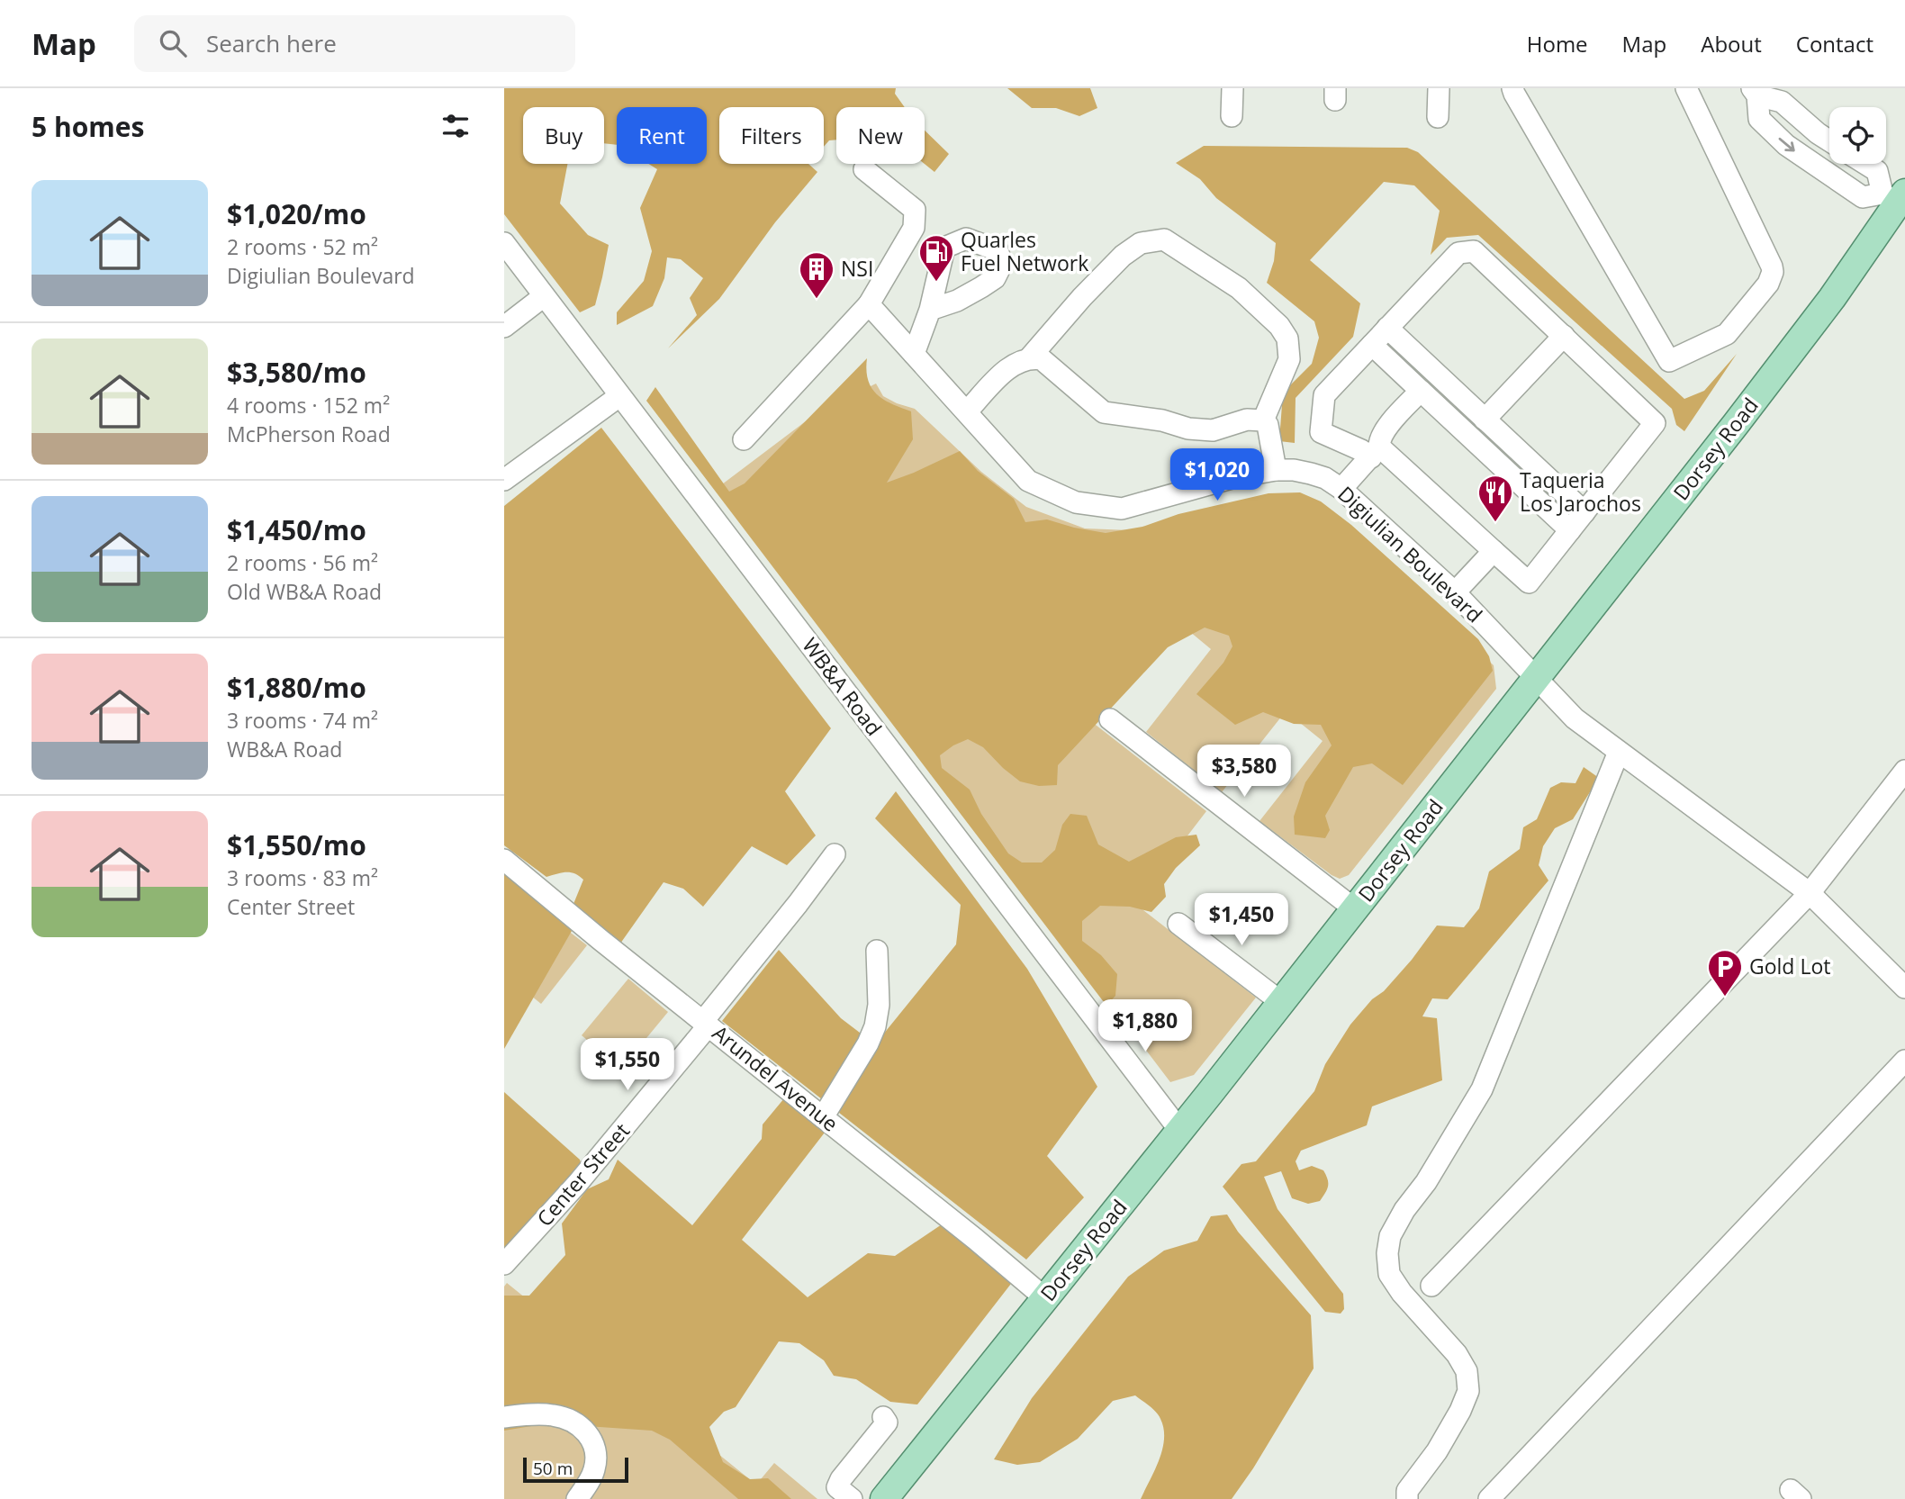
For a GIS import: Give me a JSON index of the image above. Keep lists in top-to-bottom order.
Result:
{
  "streets": {
    "main road": ["Dorsey Road"],
    "street": [
      "Digiulian Boulevard",
      "WB&A Road",
      "Arundel Avenue",
      "Center Street"
    ]
  },
  "crossings": [
    ["Dorsey Road", "Digiulian Boulevard"],
    ["Dorsey Road", "WB&A Road"],
    ["Dorsey Road", "Arundel Avenue"],
    ["Arundel Avenue", "Center Street"]
  ],
  "places": {
    "fuel station": ["Quarles Fuel Network"],
    "building": ["NSI"],
    "restaurant": ["Taqueria Los Jarochos"],
    "parking": ["Gold Lot"]
  },
  "scale_bar": "50 m",
  "page": {
    "header": "Map",
    "search": "Search here",
    "nav": [
      "Home",
      "Map",
      "About",
      "Contact"
    ],
    "heading": "5 homes",
    "chip": [
      "Buy",
      "Rent",
      "Filters",
      "New"
    ],
    "list": [
      {
        "name": "$1,020/mo",
        "note": "2 rooms · 52 m² · Digiulian Boulevard"
      },
      {
        "name": "$3,580/mo",
        "note": "4 rooms · 152 m² · McPherson Road"
      },
      {
        "name": "$1,450/mo",
        "note": "2 rooms · 56 m² · Old WB&A Road"
      },
      {
        "name": "$1,880/mo",
        "note": "3 rooms · 74 m² · WB&A Road"
      },
      {
        "name": "$1,550/mo",
        "note": "3 rooms · 83 m² · Center Street"
      }
    ],
    "price": [
      "$1,020",
      "$3,580",
      "$1,450",
      "$1,880",
      "$1,550"
    ],
    "scale": "50 m"
  }
}
